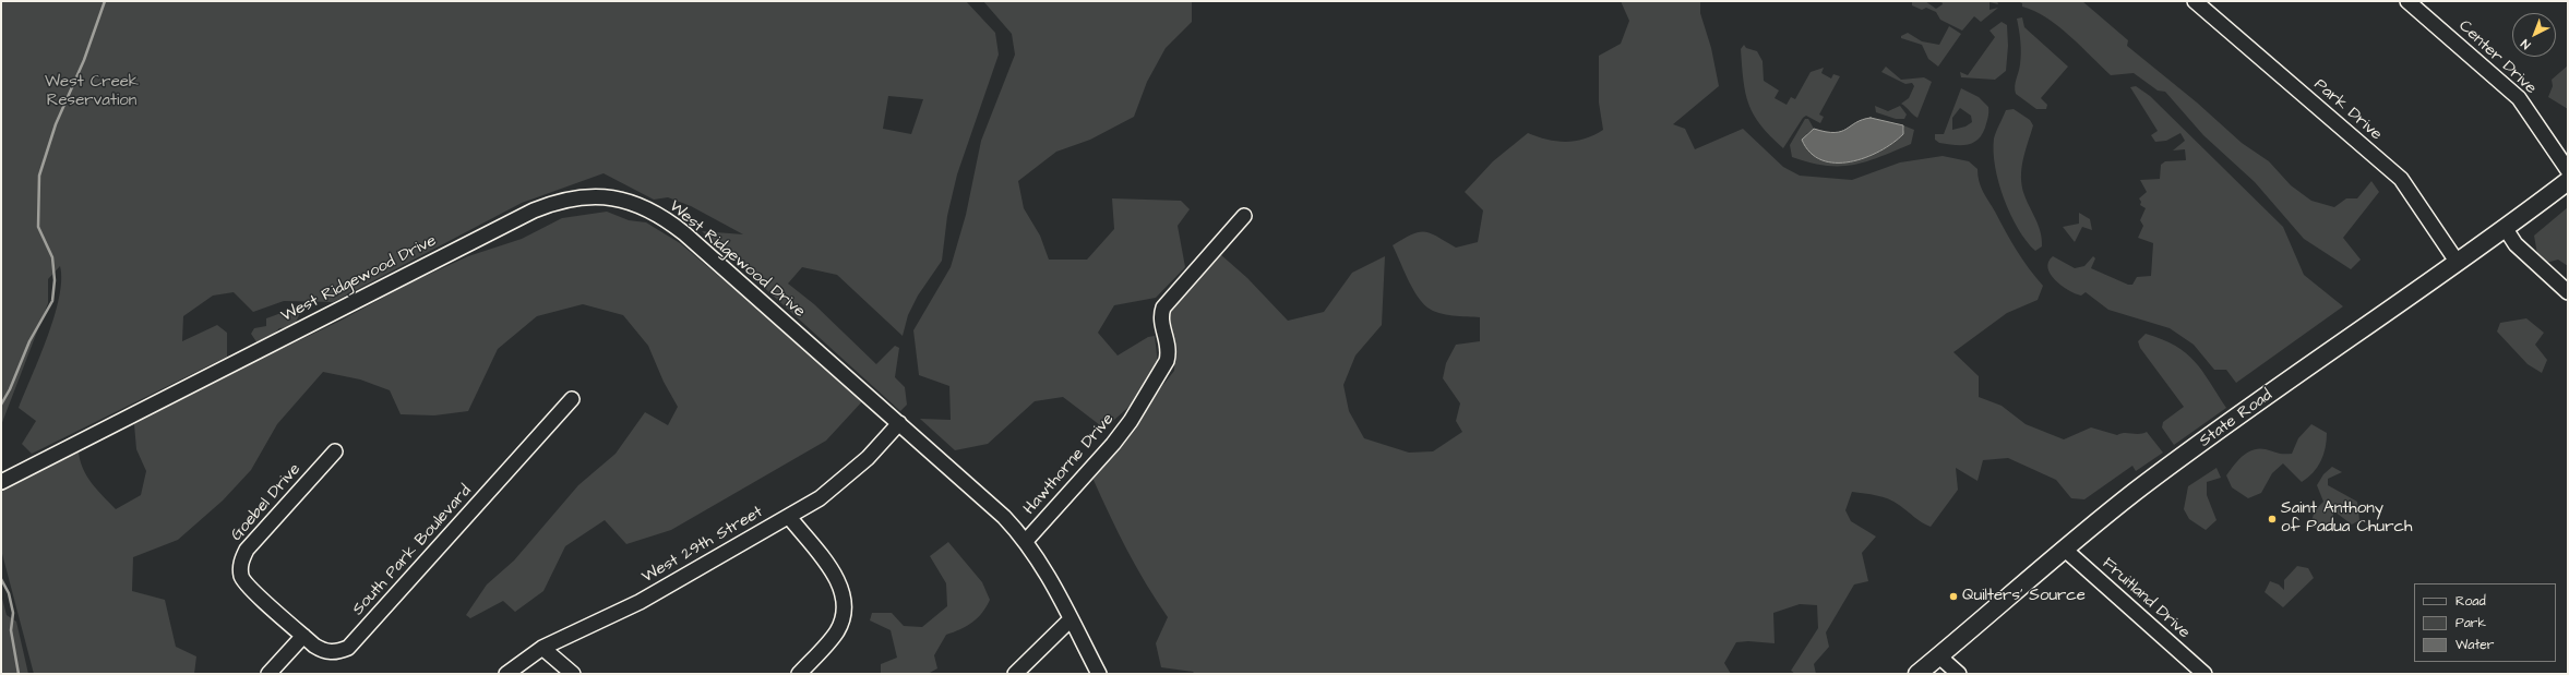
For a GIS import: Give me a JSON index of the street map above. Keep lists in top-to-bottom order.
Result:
{
  "streets": {
    "main road": ["State Road"],
    "street": [
      "Center Drive",
      "Park Drive",
      "West Ridgewood Drive",
      "Hawthorne Drive",
      "Goebel Drive",
      "West 29th Street",
      "South Park Boulevard",
      "Fruitland Drive"
    ]
  },
  "crossings": [
    ["Park Drive", "State Road"],
    ["West Ridgewood Drive", "Hawthorne Drive"],
    ["West Ridgewood Drive", "West 29th Street"],
    ["State Road", "Fruitland Drive"],
    ["Goebel Drive", "South Park Boulevard"]
  ],
  "parks": ["West Creek Reservation"],
  "places": ["Saint Anthony of Padua Church", "Quilters' Source"],
  "legend": ["Road", "Park", "Water"],
  "north": "bottom left"
}
